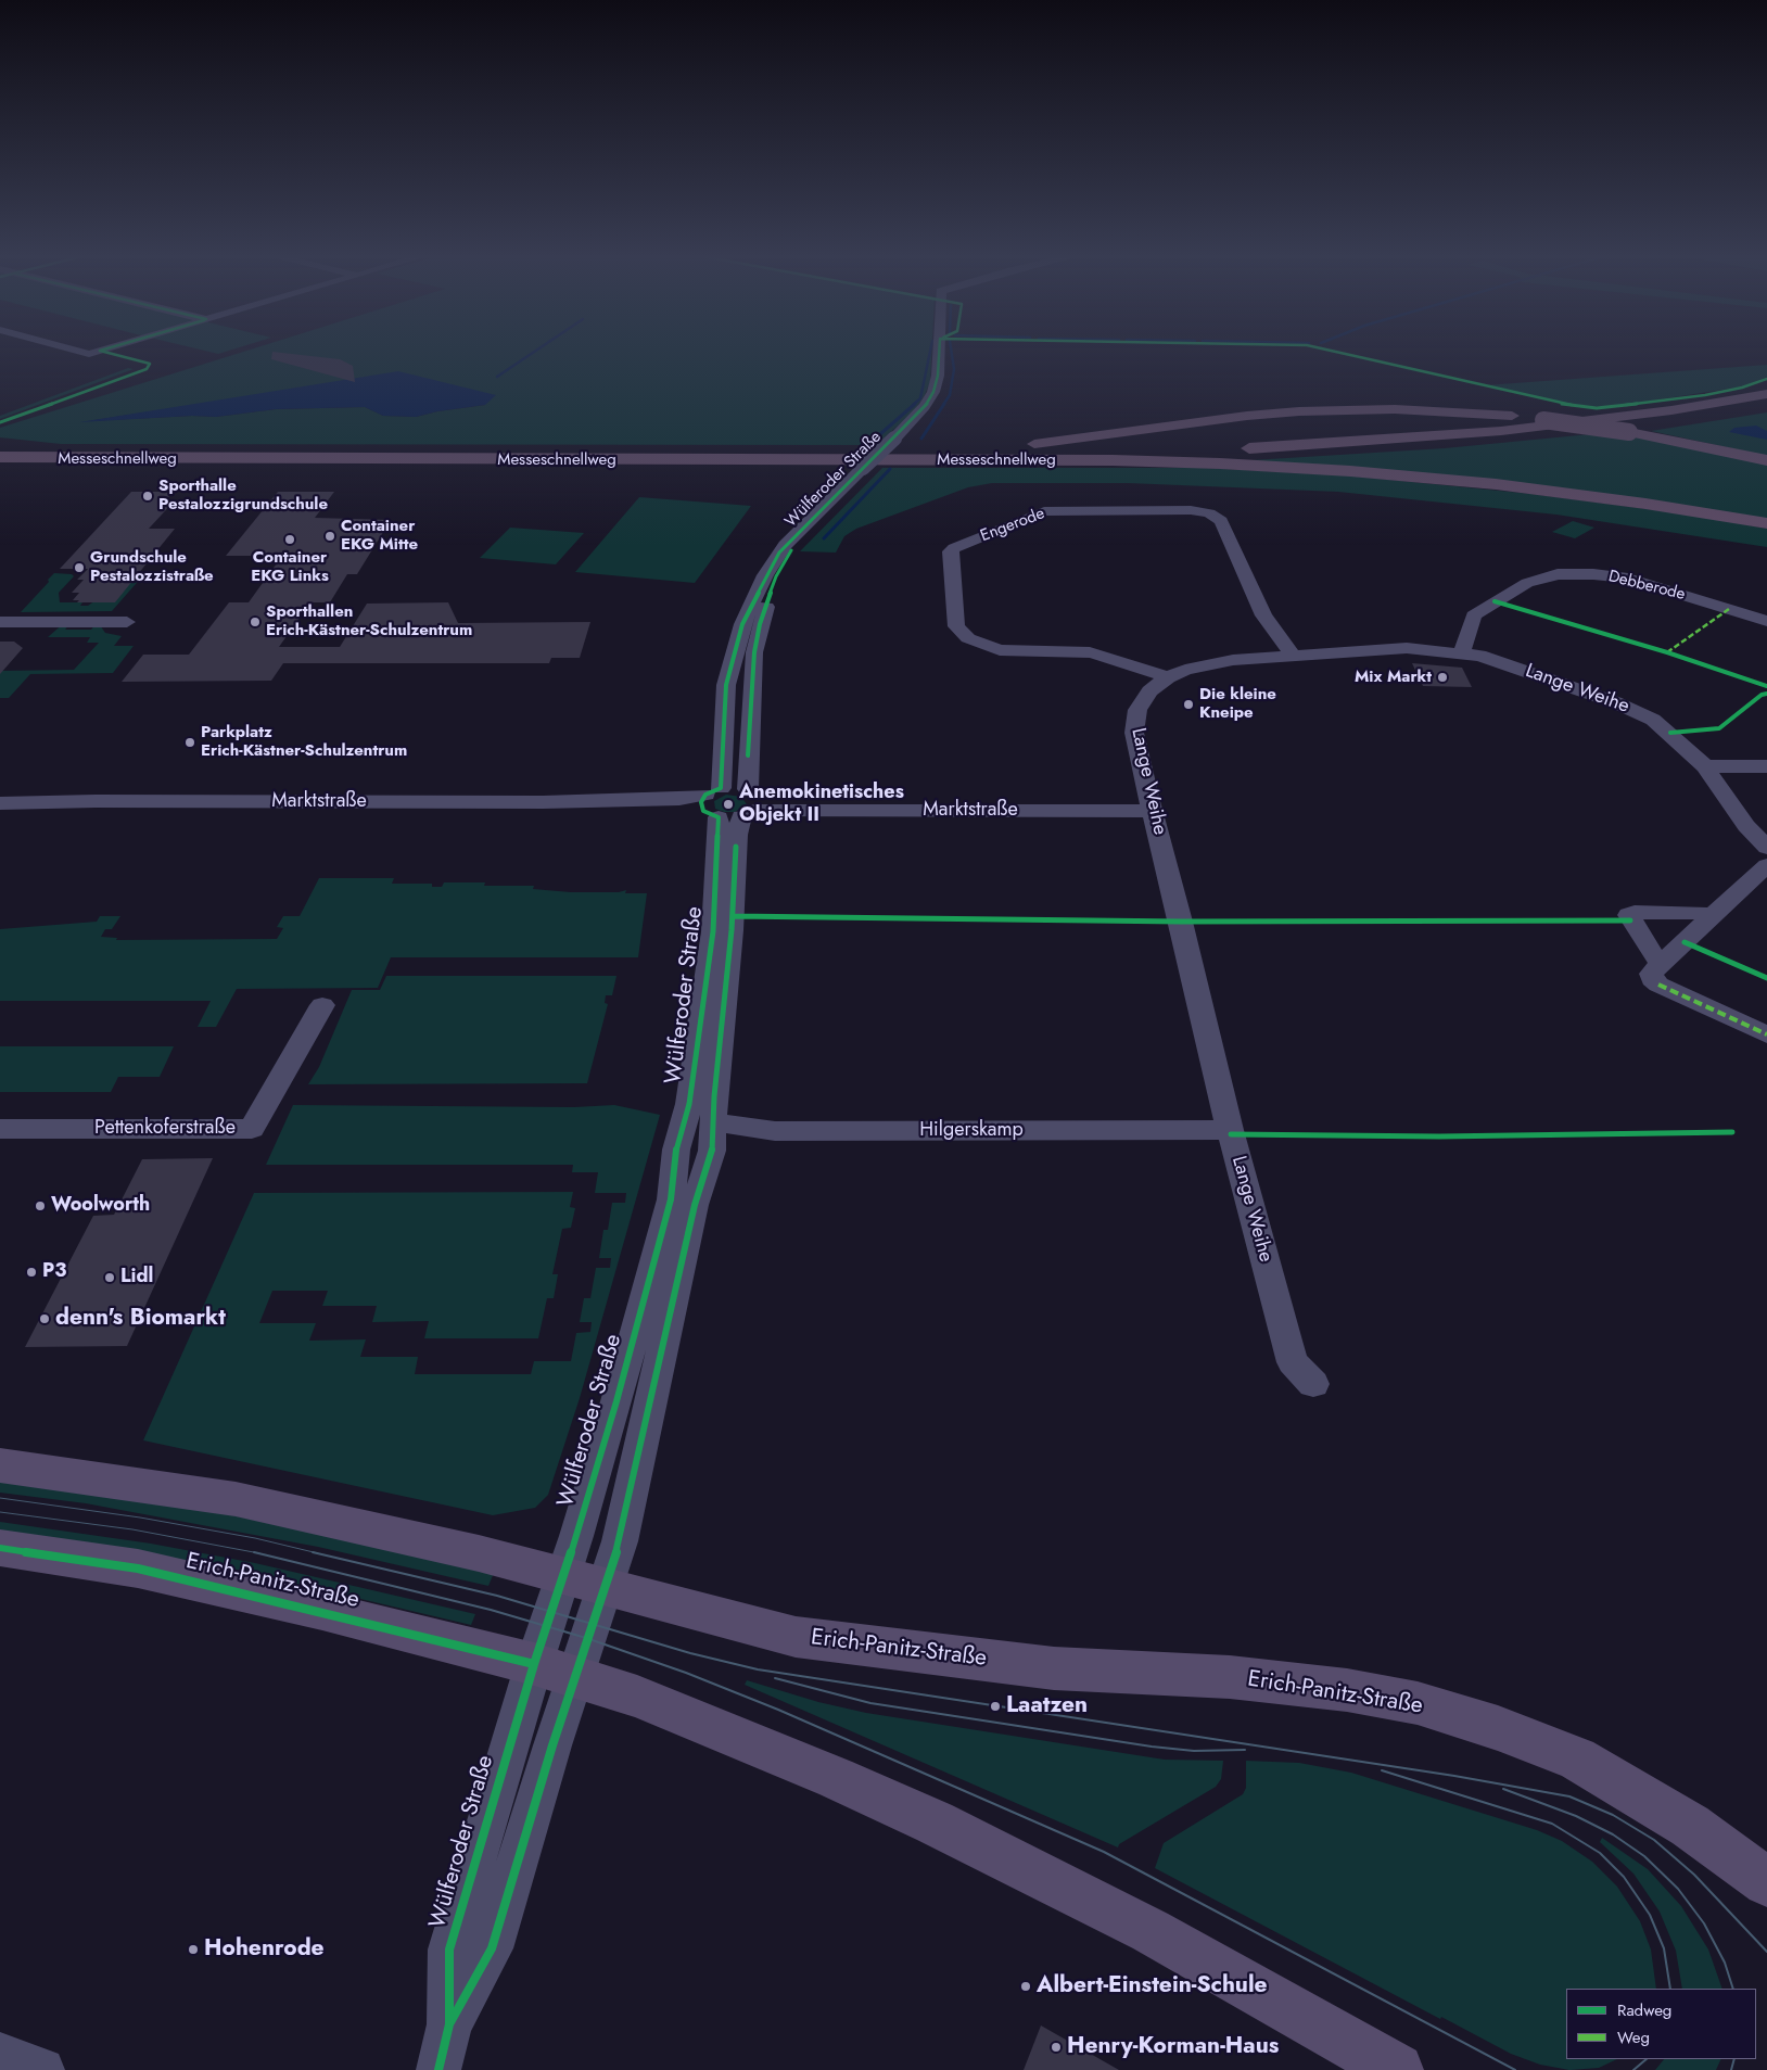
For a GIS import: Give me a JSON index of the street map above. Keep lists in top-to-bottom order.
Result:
{
  "streets": {
    "highway": ["Messeschnellweg"],
    "main road": ["Erich-Panitz-Straße"],
    "street": [
      "Wülferoder Straße",
      "Engerode",
      "Debberode",
      "Lange Weihe",
      "Marktstraße",
      "Pettenkoferstraße",
      "Hilgerskamp"
    ]
  },
  "crossings": [
    ["Wülferoder Straße", "Marktstraße"],
    ["Wülferoder Straße", "Hilgerskamp"],
    ["Wülferoder Straße", "Erich-Panitz-Straße"],
    ["Engerode", "Lange Weihe"],
    ["Debberode", "Lange Weihe"],
    ["Lange Weihe", "Marktstraße"],
    ["Lange Weihe", "Hilgerskamp"]
  ],
  "places": [
    "Sporthalle Pestalozzigrundschule",
    "Container EKG Mitte",
    "Container EKG Links",
    "Grundschule Pestalozzistraße",
    "Sporthallen Erich-Kästner-Schulzentrum",
    "Mix Markt",
    "Die kleine Kneipe",
    "Parkplatz Erich-Kästner-Schulzentrum",
    "Anemokinetisches Objekt II",
    "Woolworth",
    "P3",
    "Lidl",
    "denn's Biomarkt",
    "Laatzen",
    "Hohenrode",
    "Albert-Einstein-Schule",
    "Henry-Korman-Haus"
  ],
  "legend": ["Radweg", "Weg"]
}
